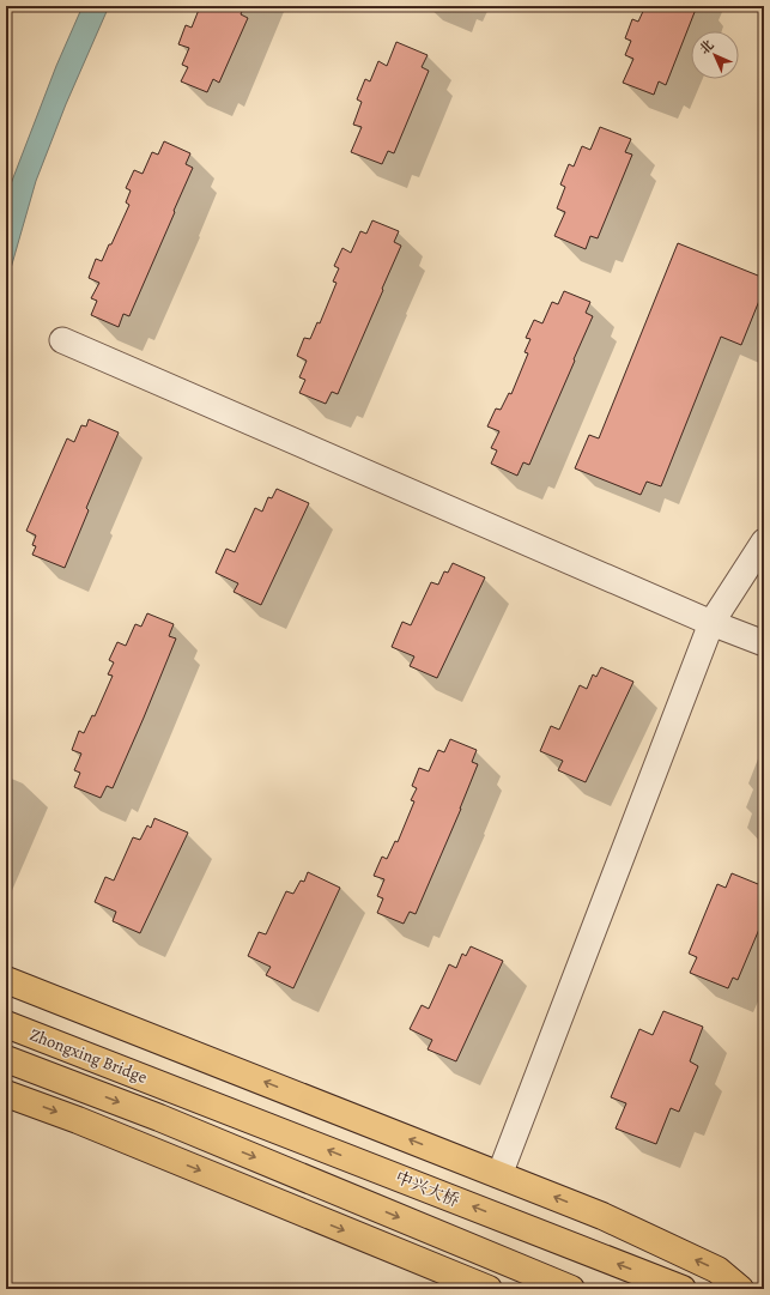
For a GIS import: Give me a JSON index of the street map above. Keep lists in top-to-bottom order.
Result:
{
  "streets": {
    "main road": ["Zhongxing Bridge", "中兴大桥"]
  },
  "crossings": [
    ["Zhongxing Bridge", "中兴大桥"]
  ],
  "north": "top left"
}
